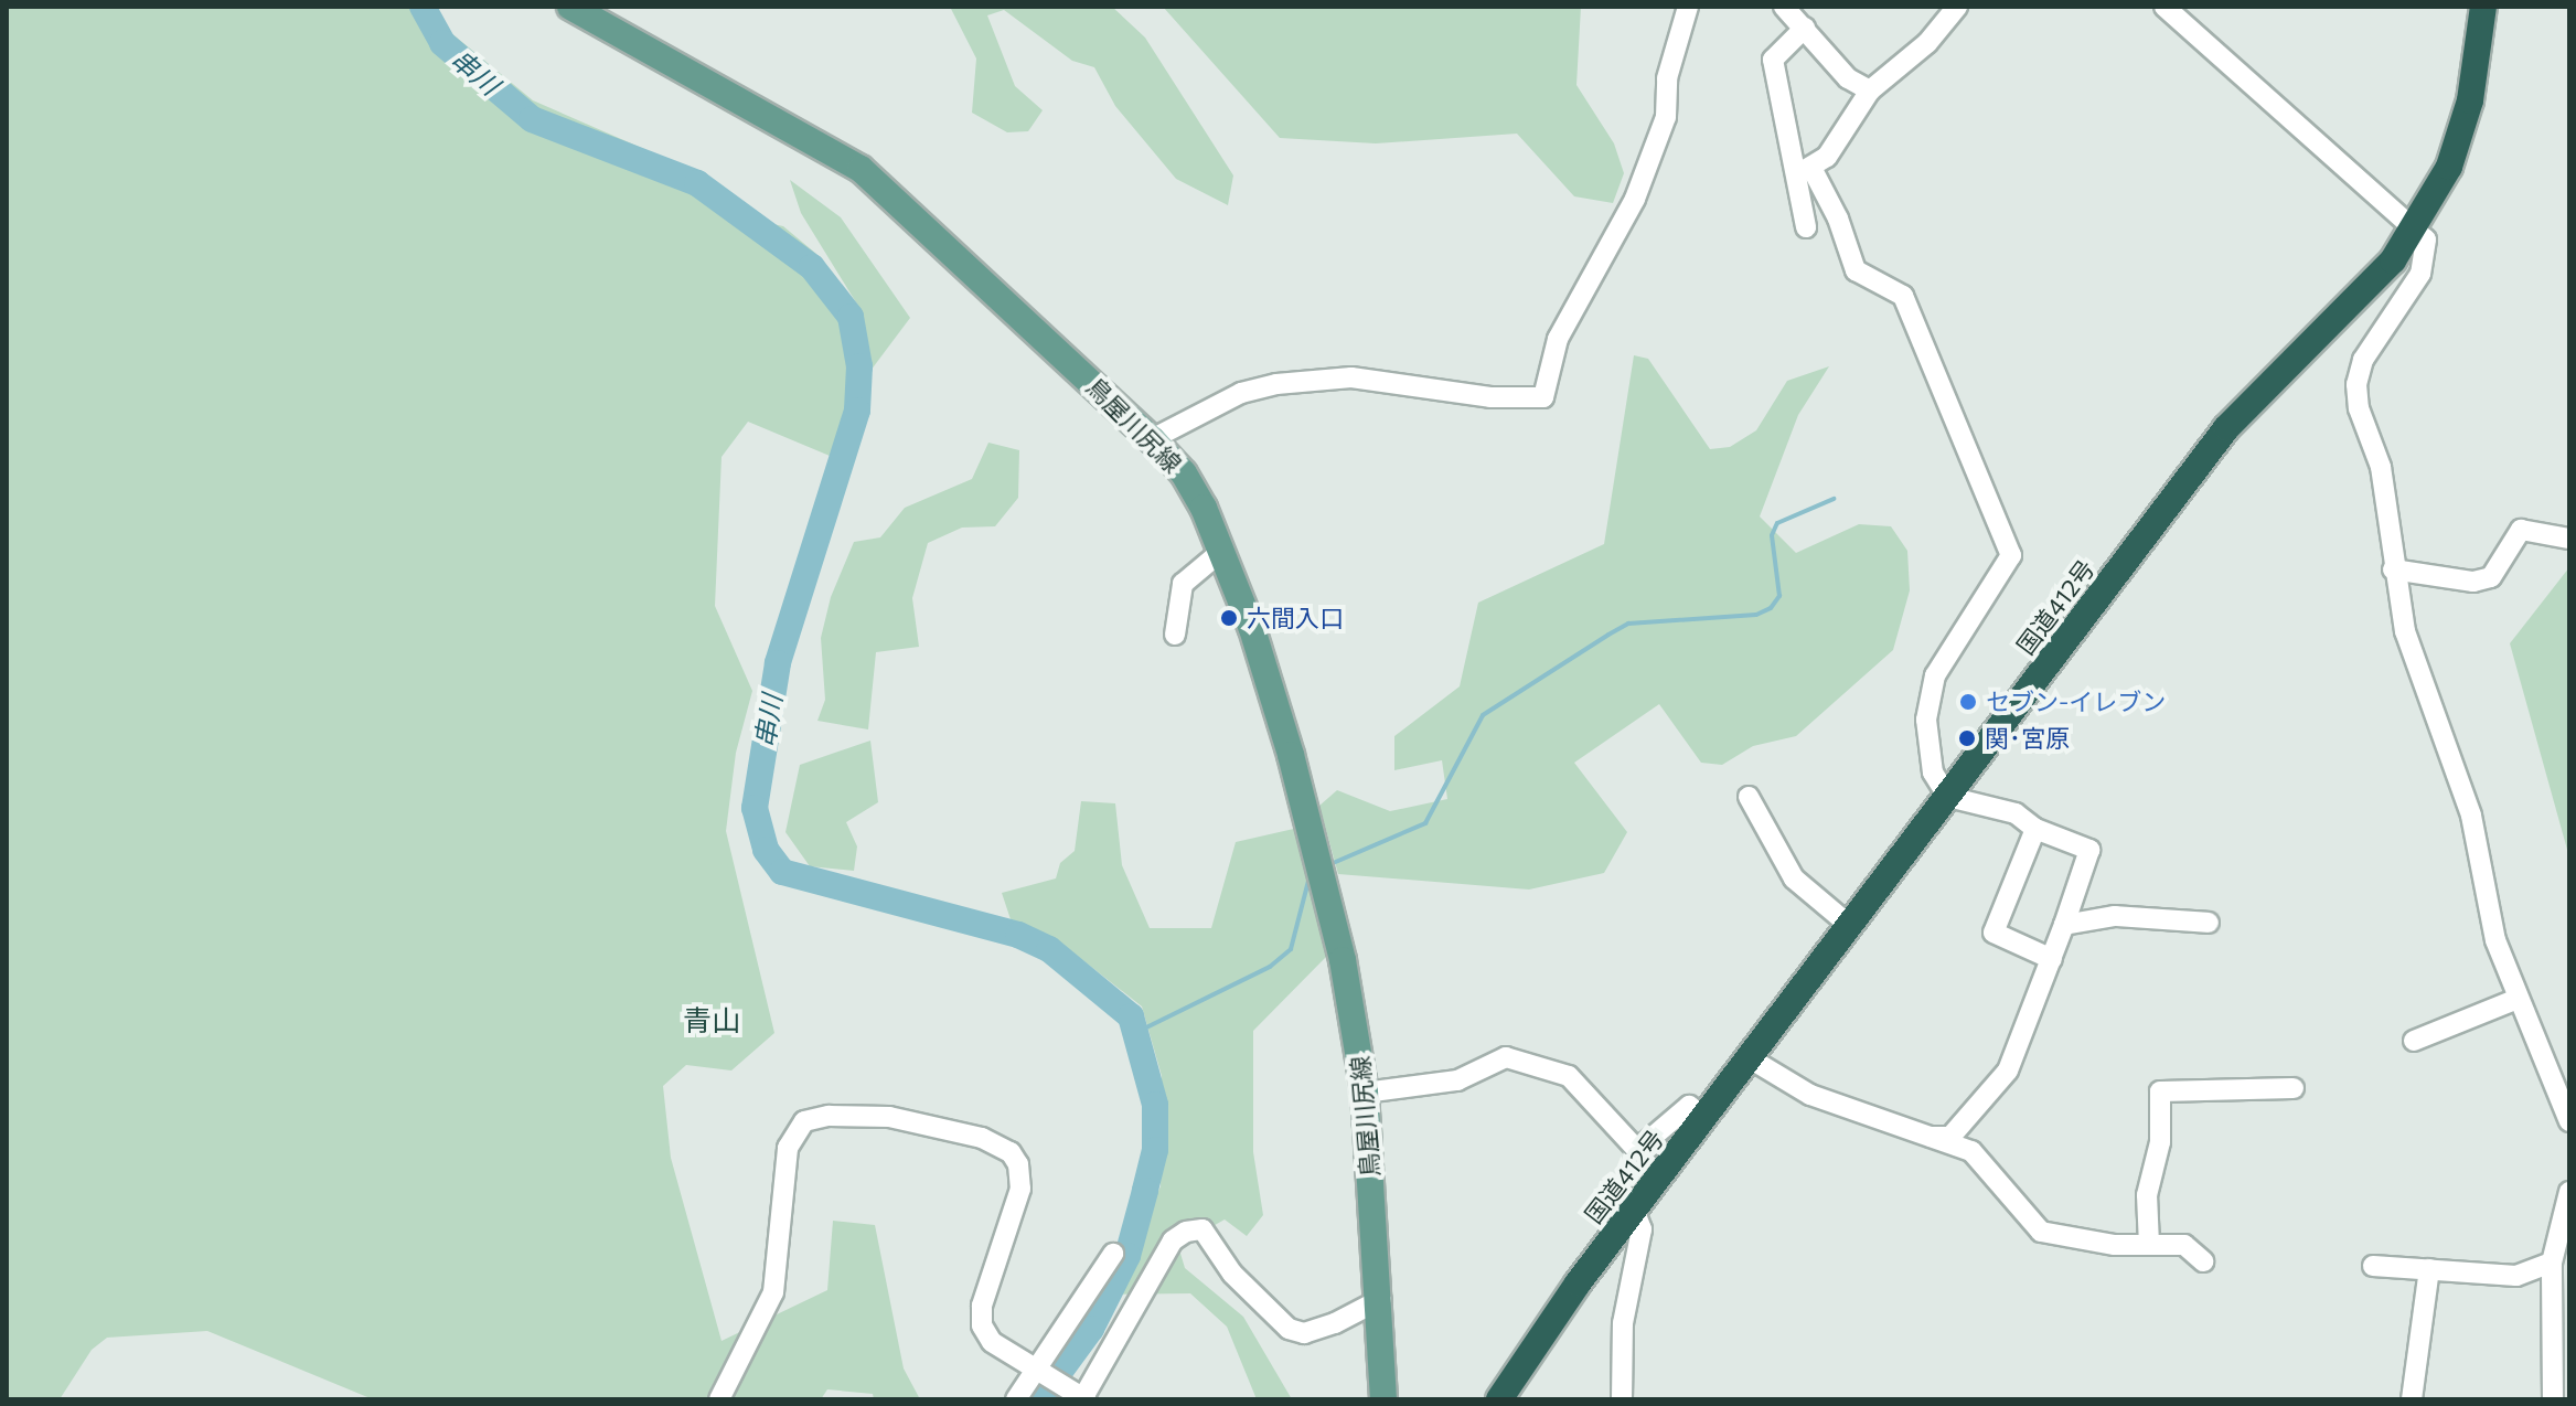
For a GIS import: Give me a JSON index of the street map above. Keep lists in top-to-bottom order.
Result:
{
  "streets": {
    "highway": ["国道412号"],
    "main road": ["鳥屋川尻線"]
  },
  "districts": ["青山"],
  "water": ["串川"],
  "places": ["六間入口", "セブン-イレブン", "関･宮原"]
}
